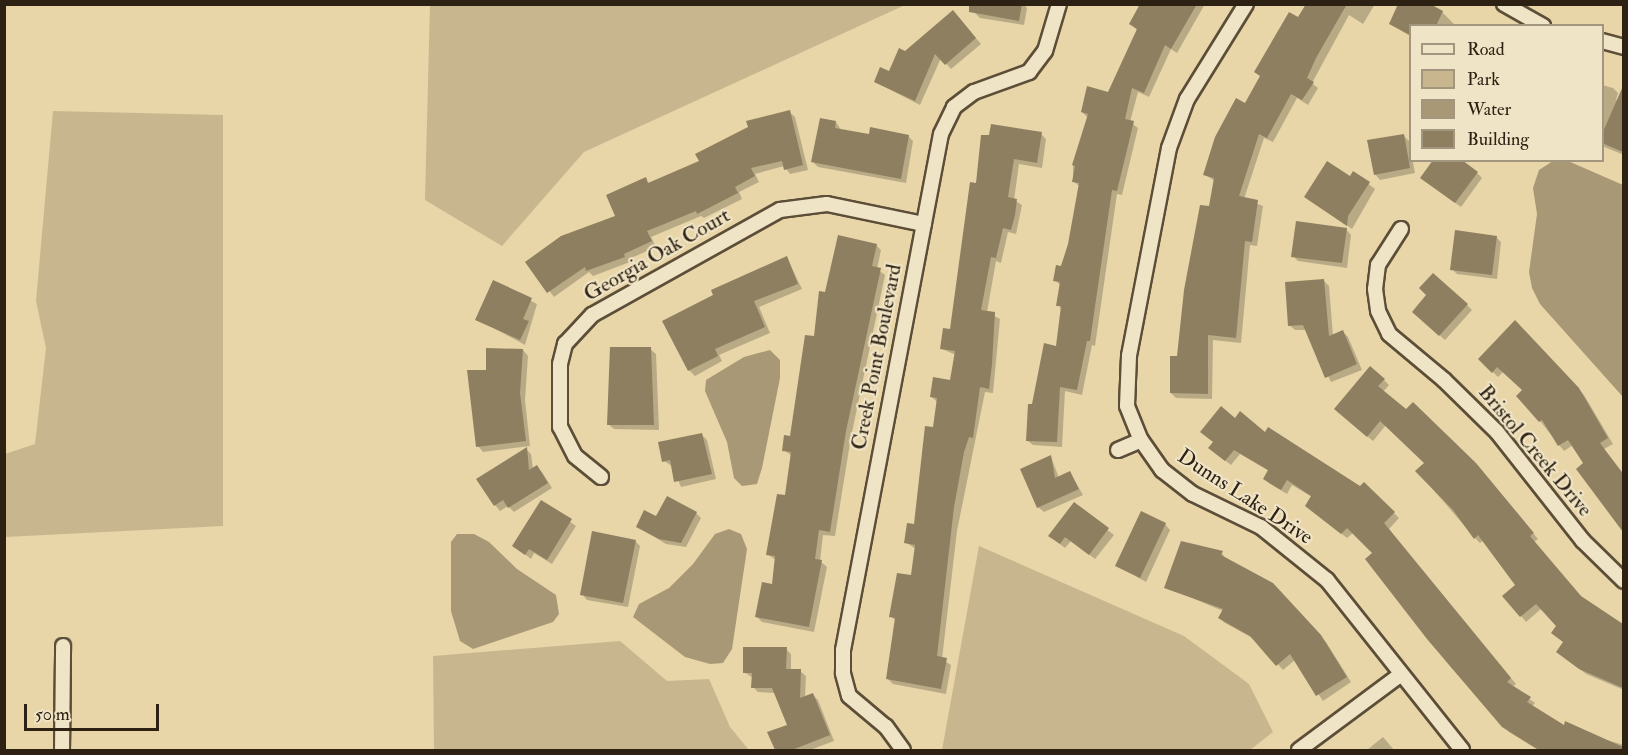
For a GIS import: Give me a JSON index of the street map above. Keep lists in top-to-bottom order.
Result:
{
  "streets": {
    "street": [
      "Georgia Oak Court",
      "Creek Point Boulevard",
      "Bristol Creek Drive",
      "Dunns Lake Drive"
    ]
  },
  "crossings": [
    ["Georgia Oak Court", "Creek Point Boulevard"]
  ],
  "legend": [
    "Road",
    "Park",
    "Water",
    "Building"
  ],
  "scale_bar": "50 m"
}
